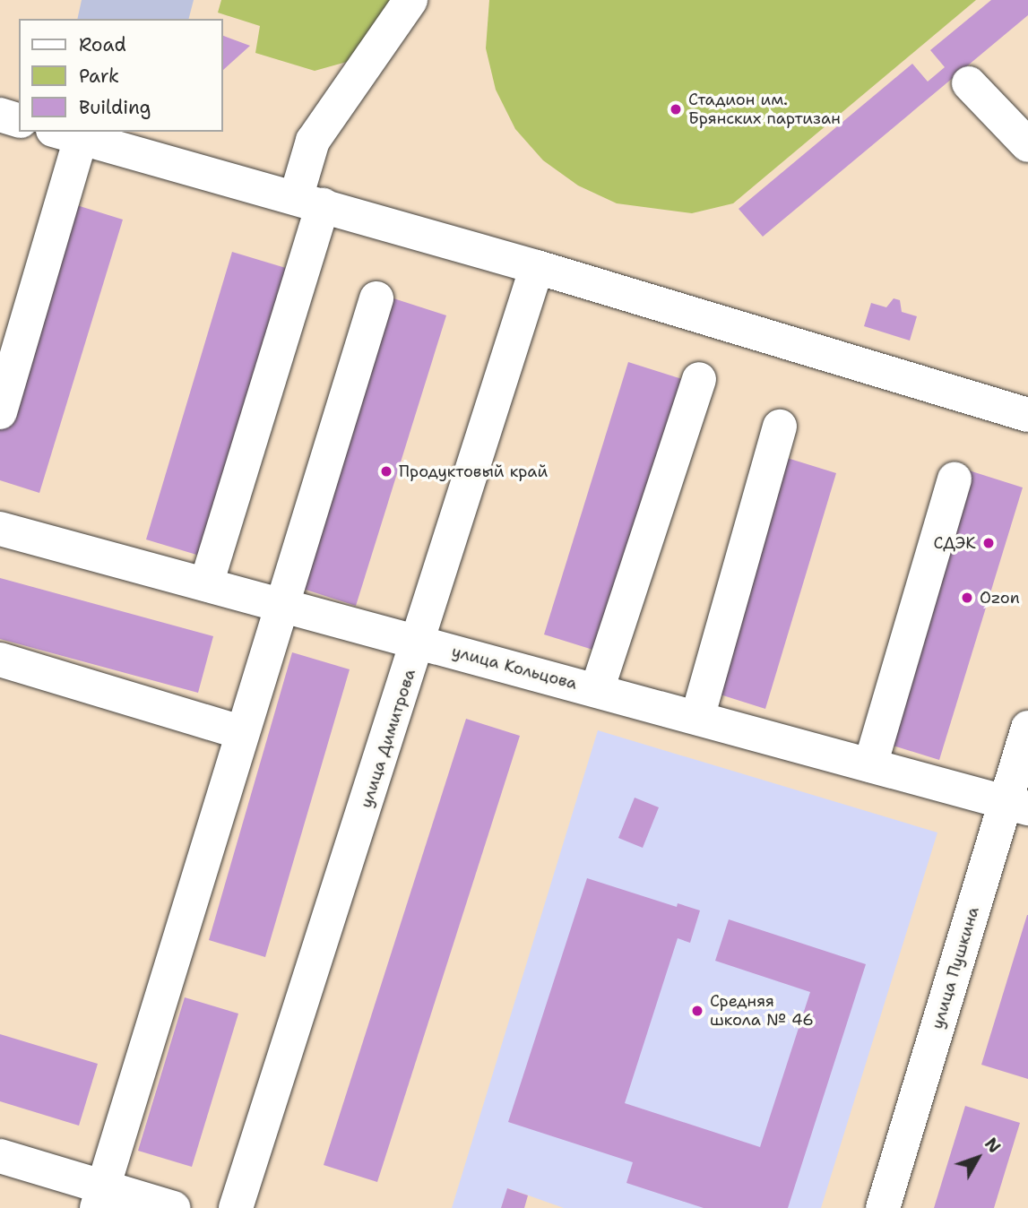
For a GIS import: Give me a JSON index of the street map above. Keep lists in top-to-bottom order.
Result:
{
  "streets": {
    "main road": ["улица Кольцова", "улица Димитрова", "улица Пушкина"]
  },
  "crossings": [
    ["улица Кольцова", "улица Димитрова"],
    ["улица Кольцова", "улица Пушкина"]
  ],
  "places": [
    "Стадион им. Брянских партизан",
    "Продуктовый край",
    "СДЭК",
    "Ozon",
    "Средняя школа № 46"
  ],
  "legend": ["Road", "Park", "Building"],
  "north": "top right"
}
